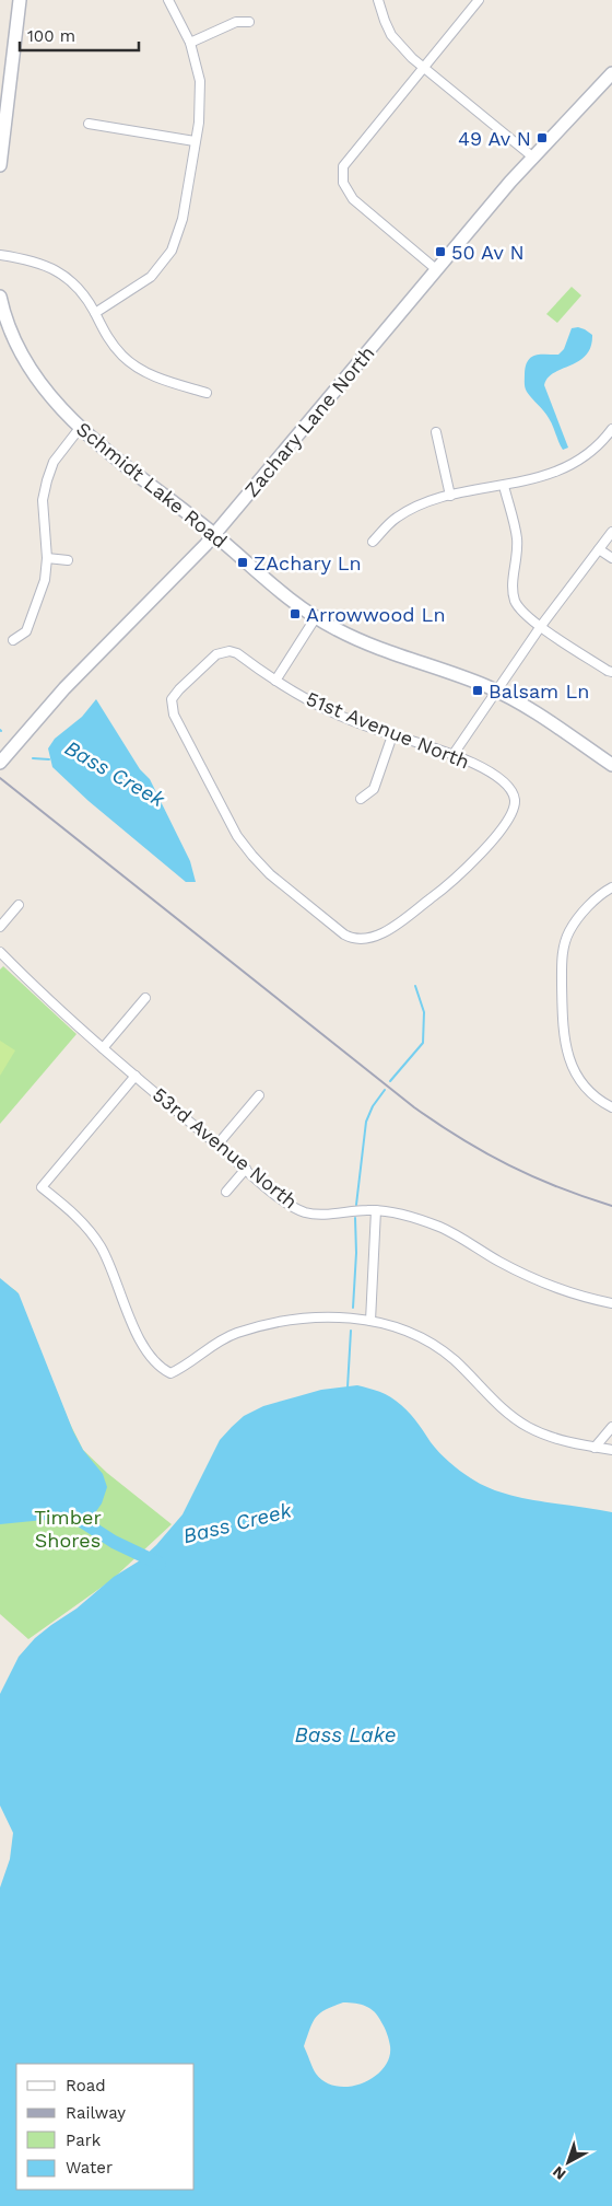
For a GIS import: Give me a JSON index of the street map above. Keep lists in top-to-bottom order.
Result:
{
  "streets": {
    "street": [
      "Zachary Lane North",
      "Schmidt Lake Road",
      "51st Avenue North",
      "53rd Avenue North"
    ]
  },
  "crossings": [
    ["Zachary Lane North", "Schmidt Lake Road"]
  ],
  "water": ["Bass Creek", "Bass Lake"],
  "parks": ["Timber Shores"],
  "places": {
    "transit": [
      "49 Av N",
      "50 Av N",
      "ZAchary Ln",
      "Arrowwood Ln",
      "Balsam Ln"
    ]
  },
  "legend": [
    "Road",
    "Railway",
    "Park",
    "Water"
  ],
  "scale_bar": "100 m",
  "north": "bottom left"
}
